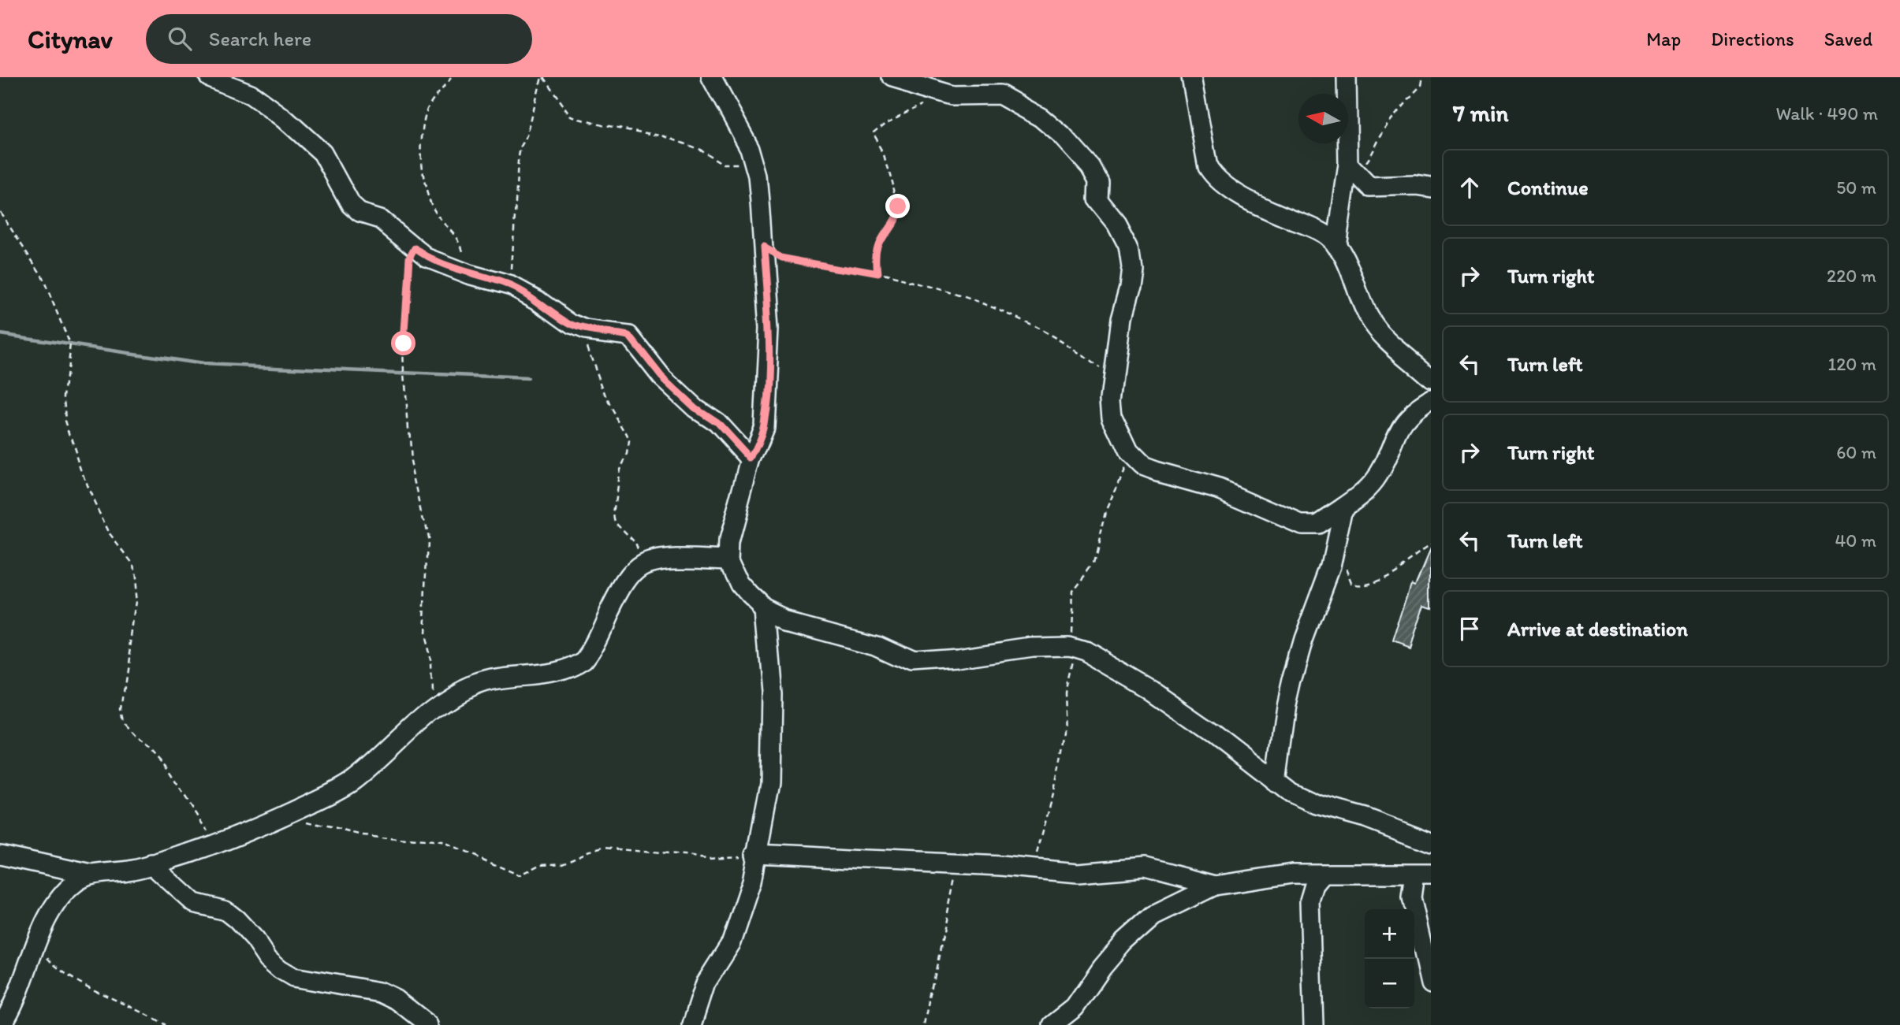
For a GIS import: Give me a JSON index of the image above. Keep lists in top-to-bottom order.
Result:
{
  "north": "left",
  "page": {
    "header": "Citynav",
    "search": "Search here",
    "nav": ["Map", "Directions", "Saved"],
    "heading": ["7 min", "Walk · 490 m"],
    "list": [
      ["Continue", "50 m"],
      ["Turn right", "220 m"],
      ["Turn left", "120 m"],
      ["Turn right", "60 m"],
      ["Turn left", "40 m"],
      "Arrive at destination"
    ],
    "map_buttons": ["+", "−"]
  }
}
